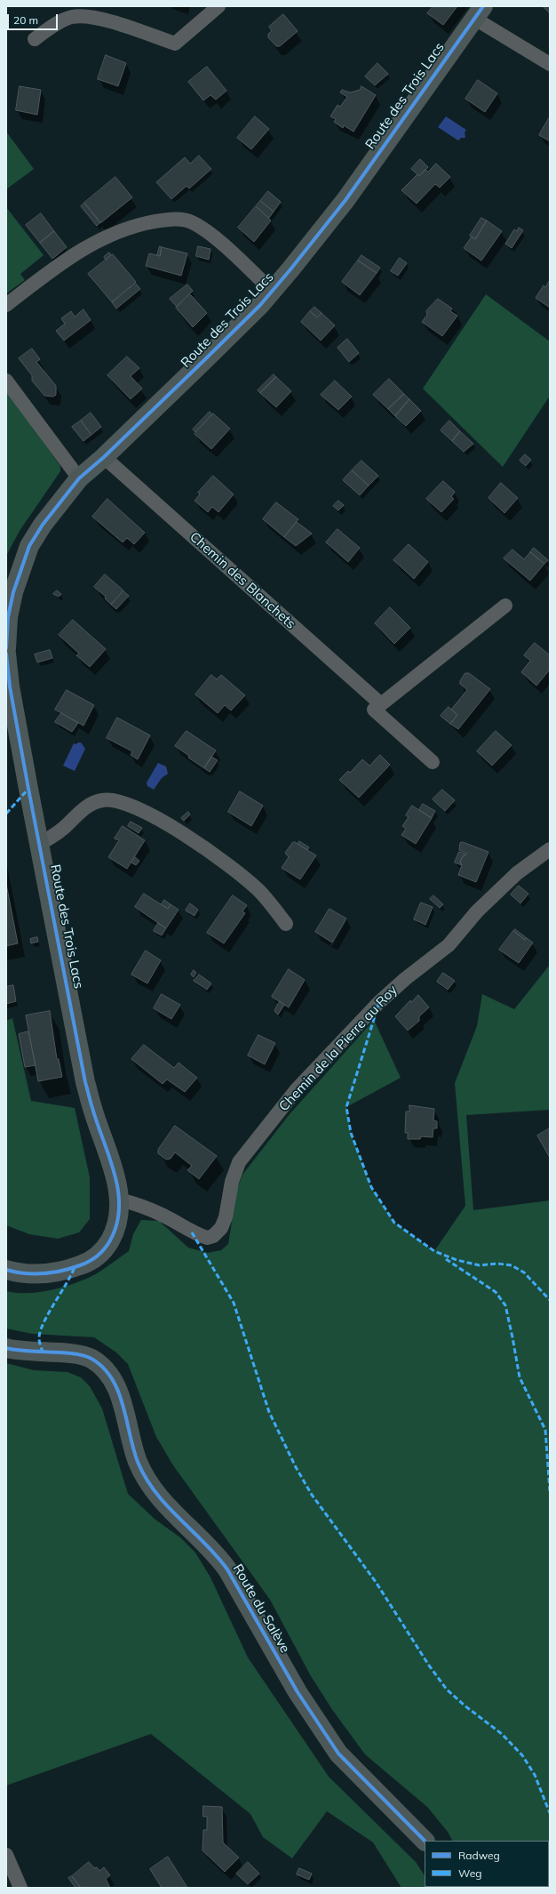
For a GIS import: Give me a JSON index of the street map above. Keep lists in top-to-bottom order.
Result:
{
  "streets": {
    "street": [
      "Route des Trois Lacs",
      "Chemin des Blanchets",
      "Chemin de la Pierre au Roy",
      "Route du Salève"
    ]
  },
  "crossings": [
    ["Route des Trois Lacs", "Chemin des Blanchets"],
    ["Route des Trois Lacs", "Chemin de la Pierre au Roy"]
  ],
  "legend": ["Radweg", "Weg"],
  "scale_bar": "20 m"
}
